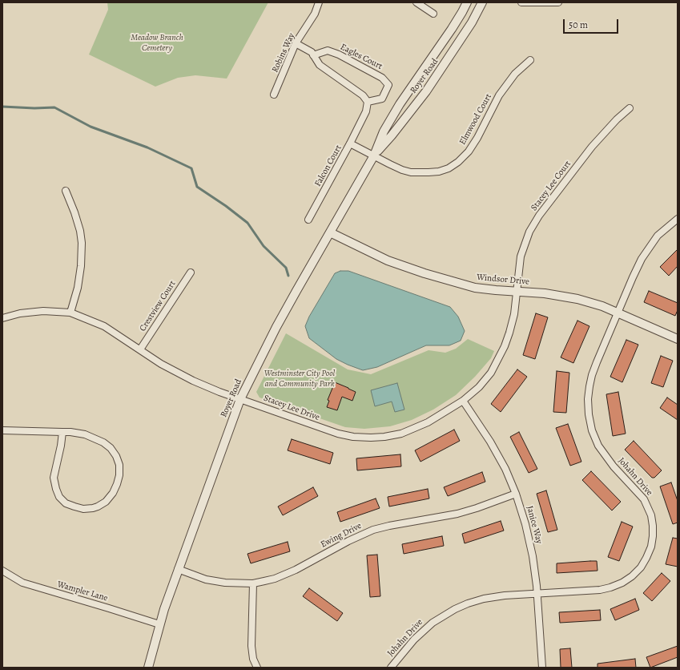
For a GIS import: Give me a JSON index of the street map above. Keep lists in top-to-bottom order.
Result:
{
  "streets": {
    "street": [
      "Robins Way",
      "Eagles Court",
      "Royer Road",
      "Elmwood Court",
      "Falcon Court",
      "Stacey Lee Court",
      "Windsor Drive",
      "Crestview Court",
      "Stacey Lee Drive",
      "Johahn Drive",
      "Janice Way",
      "Ewing Drive",
      "Wampler Lane"
    ]
  },
  "crossings": [
    ["Royer Road", "Elmwood Court"],
    ["Royer Road", "Falcon Court"],
    ["Royer Road", "Windsor Drive"],
    ["Royer Road", "Stacey Lee Drive"],
    ["Royer Road", "Ewing Drive"],
    ["Royer Road", "Wampler Lane"],
    ["Elmwood Court", "Falcon Court"],
    ["Stacey Lee Court", "Windsor Drive"],
    ["Stacey Lee Court", "Stacey Lee Drive"],
    ["Windsor Drive", "Stacey Lee Drive"],
    ["Windsor Drive", "Johahn Drive"],
    ["Crestview Court", "Stacey Lee Drive"],
    ["Stacey Lee Drive", "Janice Way"],
    ["Johahn Drive", "Janice Way"],
    ["Janice Way", "Ewing Drive"]
  ],
  "parks": ["Meadow Branch Cemetery", "Westminster City Pool and Community Park"],
  "scale_bar": "50 m"
}
